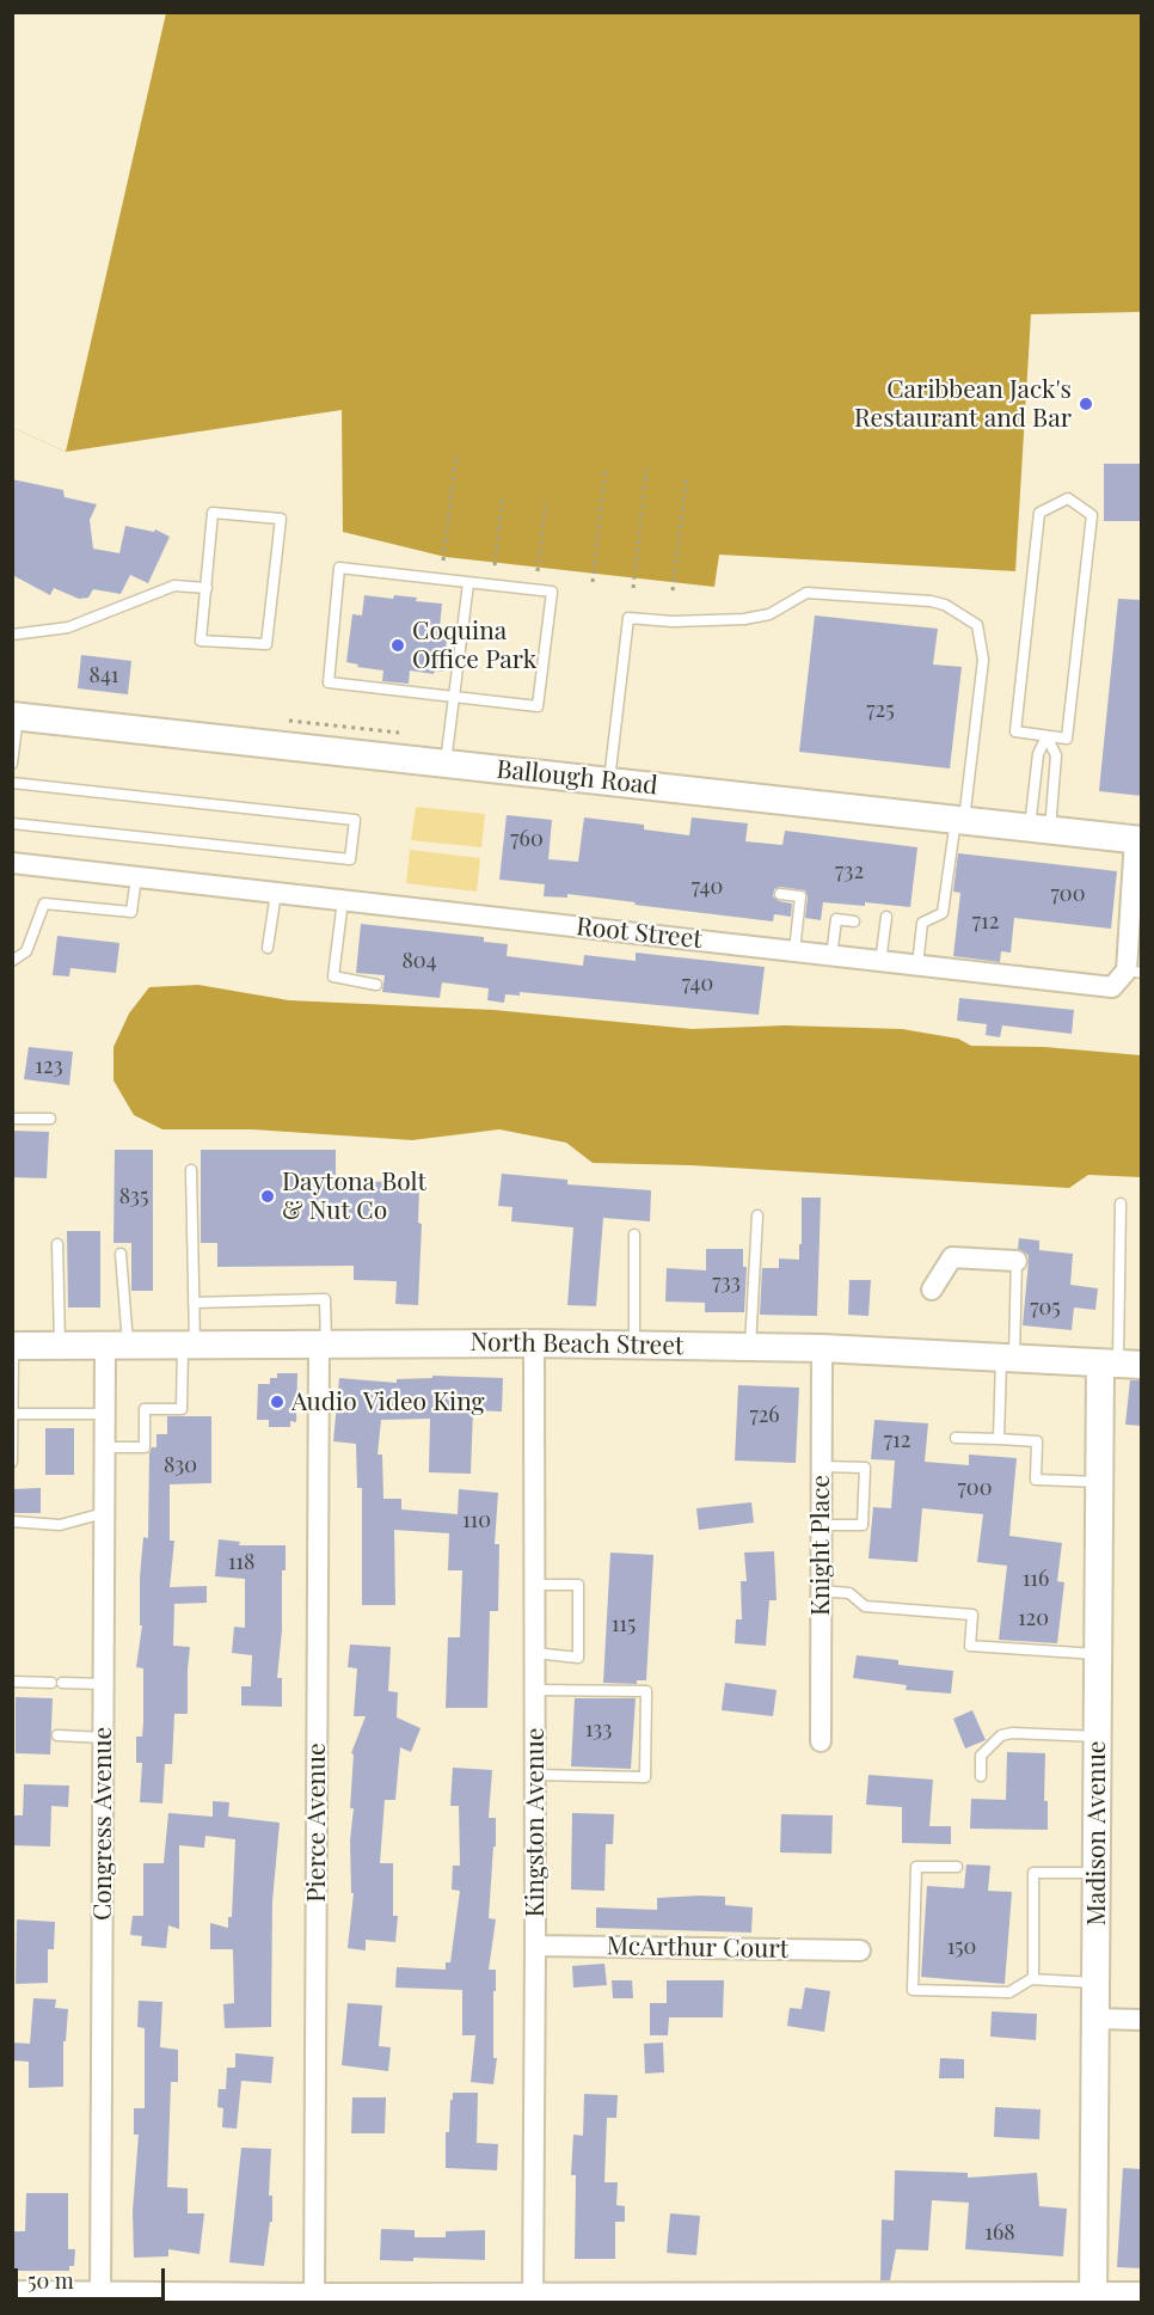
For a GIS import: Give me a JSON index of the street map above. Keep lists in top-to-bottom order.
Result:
{
  "streets": {
    "street": [
      "Ballough Road",
      "Root Street",
      "North Beach Street",
      "Knight Place",
      "Pierce Avenue",
      "Kingston Avenue",
      "Congress Avenue",
      "Madison Avenue",
      "McArthur Court"
    ]
  },
  "crossings": [
    ["Ballough Road", "Root Street"],
    ["North Beach Street", "Knight Place"],
    ["North Beach Street", "Pierce Avenue"],
    ["North Beach Street", "Kingston Avenue"],
    ["North Beach Street", "Congress Avenue"],
    ["North Beach Street", "Madison Avenue"],
    ["Kingston Avenue", "McArthur Court"]
  ],
  "places": [
    "Caribbean Jack's Restaurant and Bar",
    "Coquina Office Park",
    "Daytona Bolt & Nut Co",
    "Audio Video King"
  ],
  "house_numbers": [
    "841",
    "725",
    "760",
    "732",
    "740",
    "700",
    "712",
    "804",
    "740",
    "123",
    "835",
    "733",
    "705",
    "726",
    "712",
    "830",
    "700",
    "110",
    "118",
    "116",
    "120",
    "115",
    "133",
    "150",
    "168"
  ],
  "scale_bar": "50 m"
}
